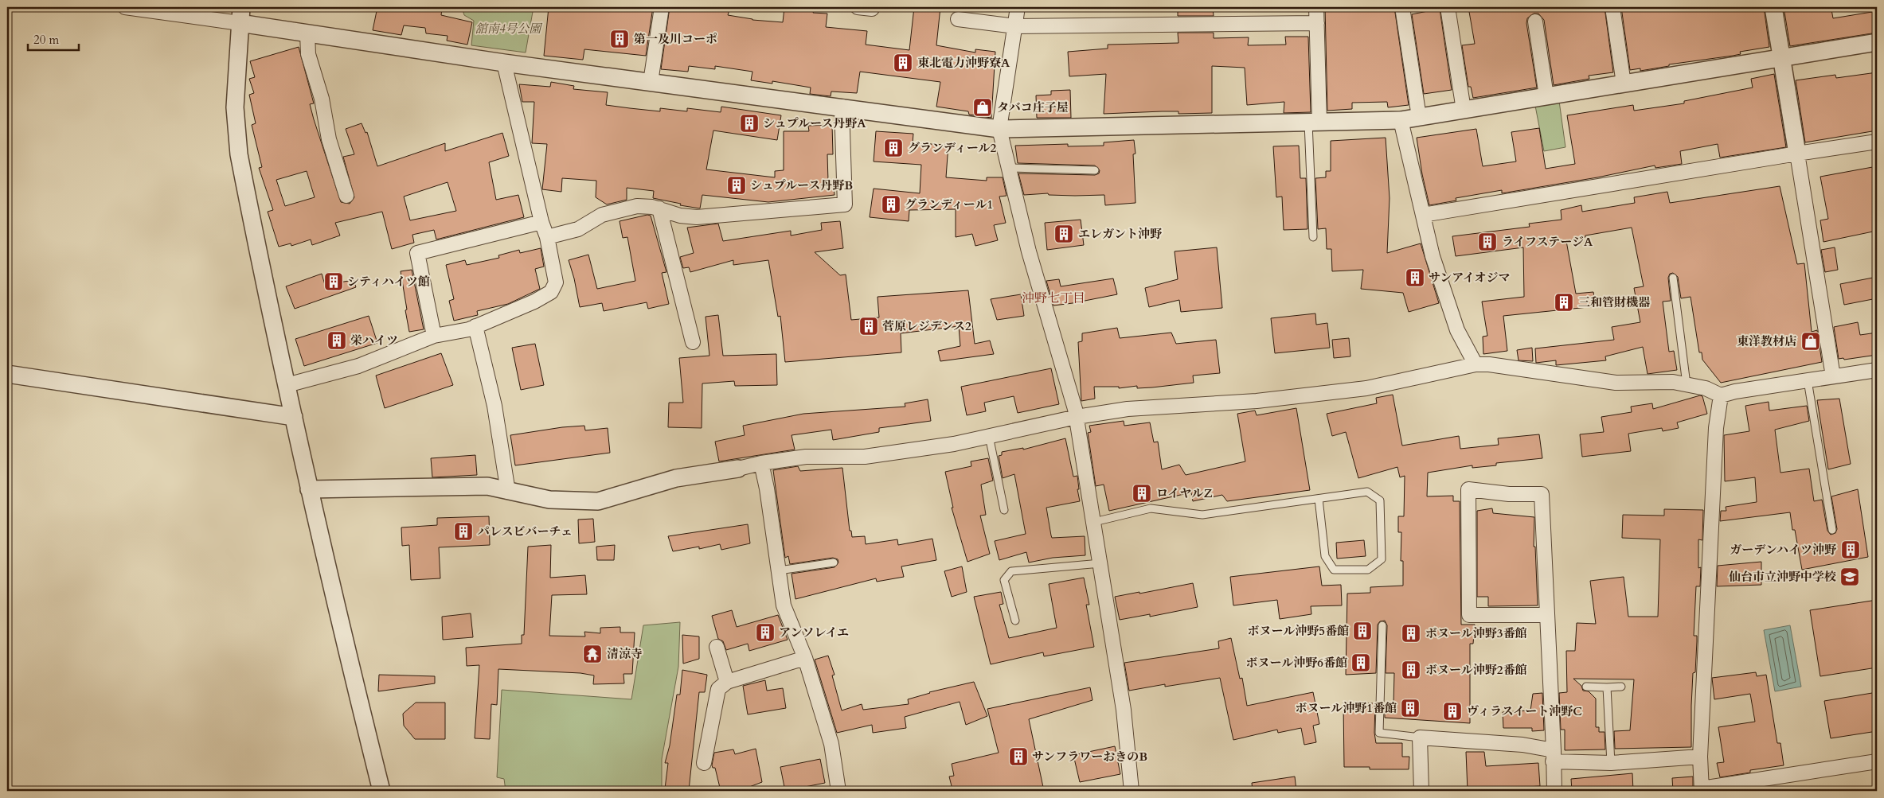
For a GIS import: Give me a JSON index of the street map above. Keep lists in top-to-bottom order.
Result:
{
  "districts": ["沖野七丁目"],
  "parks": ["舘南4号公園"],
  "places": {
    "building": [
      "第一及川コーポ",
      "東北電力沖野寮A",
      "シュプルース丹野A",
      "グランディール2",
      "シュプルース丹野B",
      "グランディール1",
      "エレガント沖野",
      "ライフステージA",
      "サンアイオジマ",
      "シティハイツ館",
      "三和管財機器",
      "菅原レジデンス2",
      "栄ハイツ",
      "ロイヤルZ",
      "パレスビバーチェ",
      "ガーデンハイツ沖野",
      "ボヌール沖野5番館",
      "アンソレイエ",
      "ボヌール沖野3番館",
      "ボヌール沖野6番館",
      "ボヌール沖野2番館",
      "ボヌール沖野1番館",
      "ヴィラスイート沖野C",
      "サンフラワーおきのB"
    ],
    "shop": ["タバコ庄子屋", "東洋教材店"],
    "school or university": ["仙台市立沖野中学校"],
    "temple": ["清涼寺"]
  },
  "scale_bar": "20 m"
}
